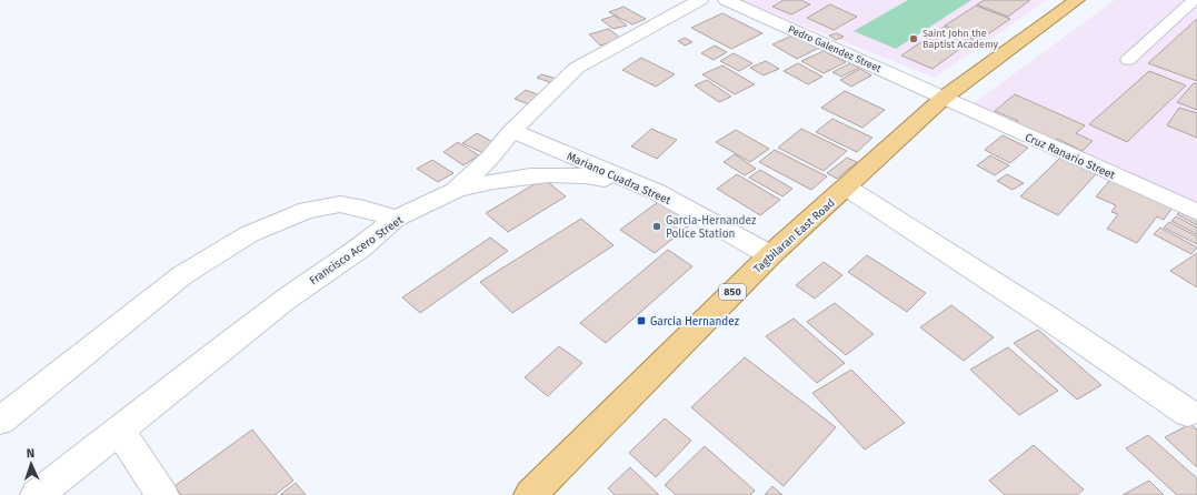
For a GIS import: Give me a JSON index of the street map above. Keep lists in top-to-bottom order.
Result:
{
  "streets": {
    "main road": ["Tagbilaran East Road", "850"],
    "street": [
      "Pedro Galendez Street",
      "Cruz Ranario Street",
      "Mariano Cuadra Street",
      "Francisco Acero Street"
    ]
  },
  "crossings": [
    ["Pedro Galendez Street", "Cruz Ranario Street"],
    ["Pedro Galendez Street", "Tagbilaran East Road"],
    ["Cruz Ranario Street", "Tagbilaran East Road"],
    ["Mariano Cuadra Street", "Tagbilaran East Road"],
    ["Mariano Cuadra Street", "Francisco Acero Street"]
  ],
  "places": {
    "other": ["Saint John the Baptist Academy", "Garcia-Hernandez Police Station"],
    "transit": ["Garcia Hernandez"]
  },
  "north": "top"
}
